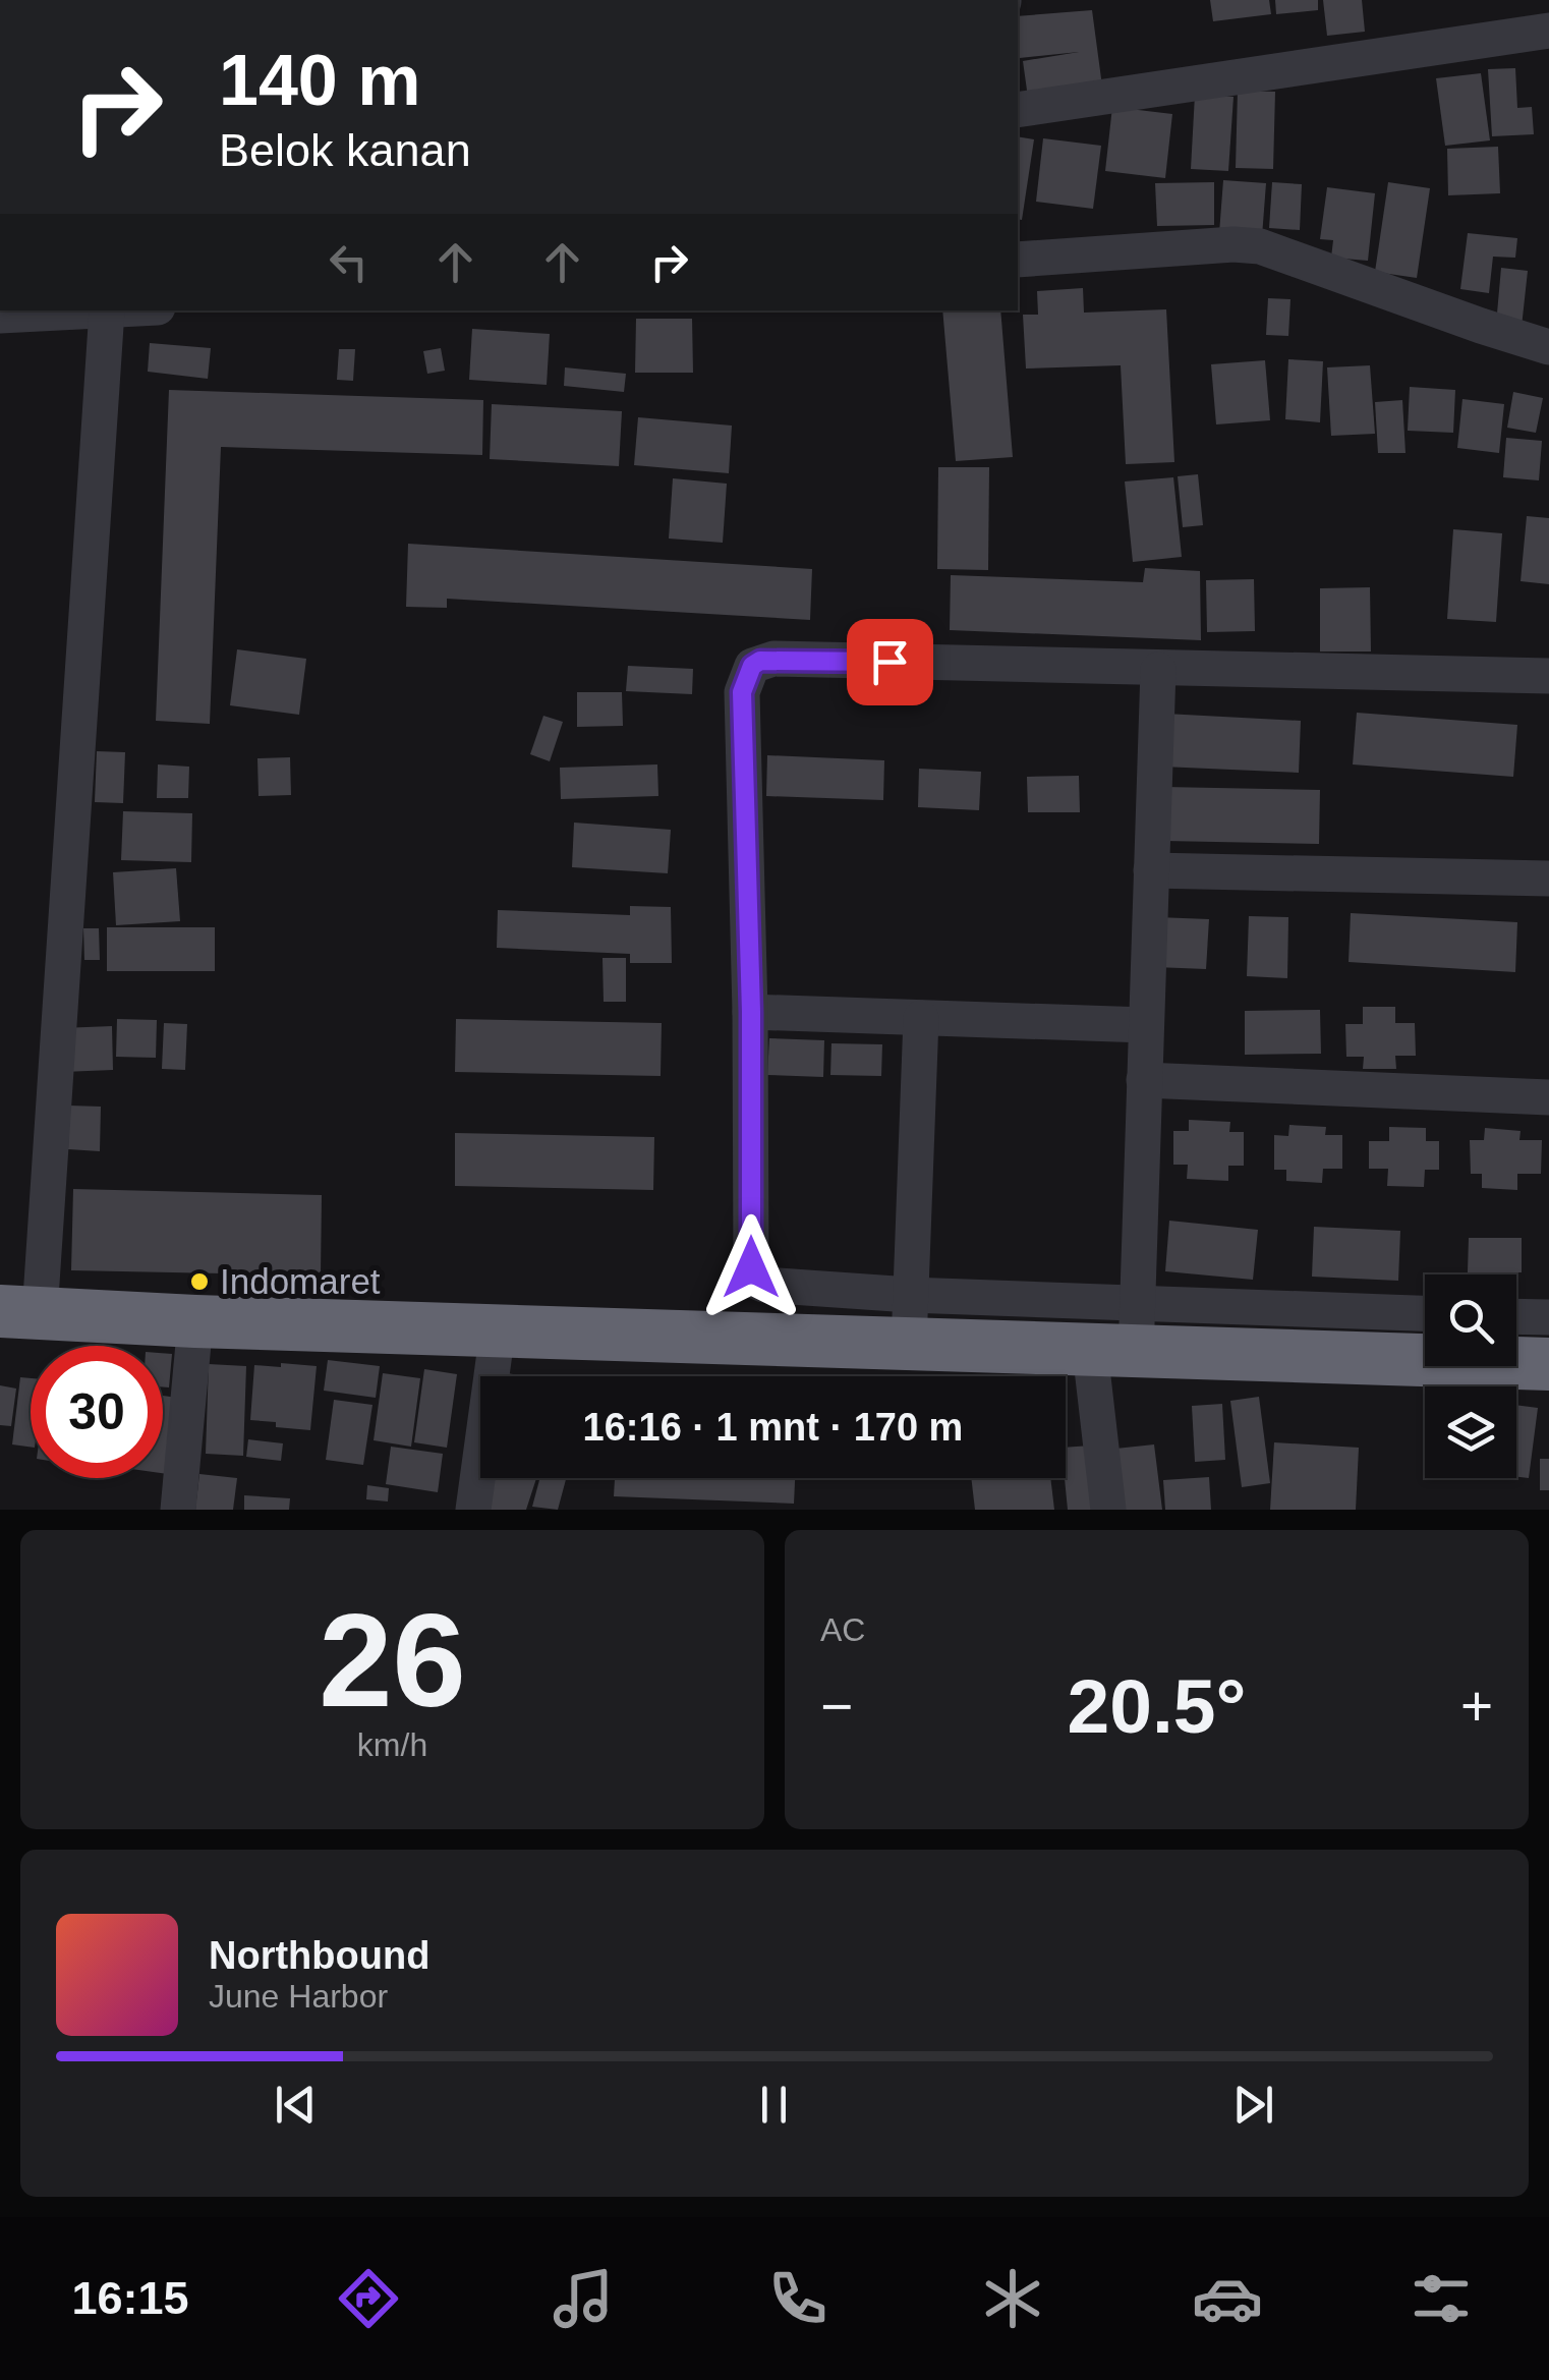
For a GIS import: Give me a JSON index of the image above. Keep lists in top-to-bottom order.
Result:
{
  "places": ["Indomaret"],
  "page": {
    "turn": ["140 m", "Belok kanan"],
    "limit": "30",
    "trip": "16:16 · 1 mnt · 170 m",
    "tile": [
      ["26", "km/h"],
      "AC"
    ],
    "heat": ["−", "20.5°", "+"],
    "song": ["Northbound", "June Harbor"],
    "tabs": "16:15"
  }
}
